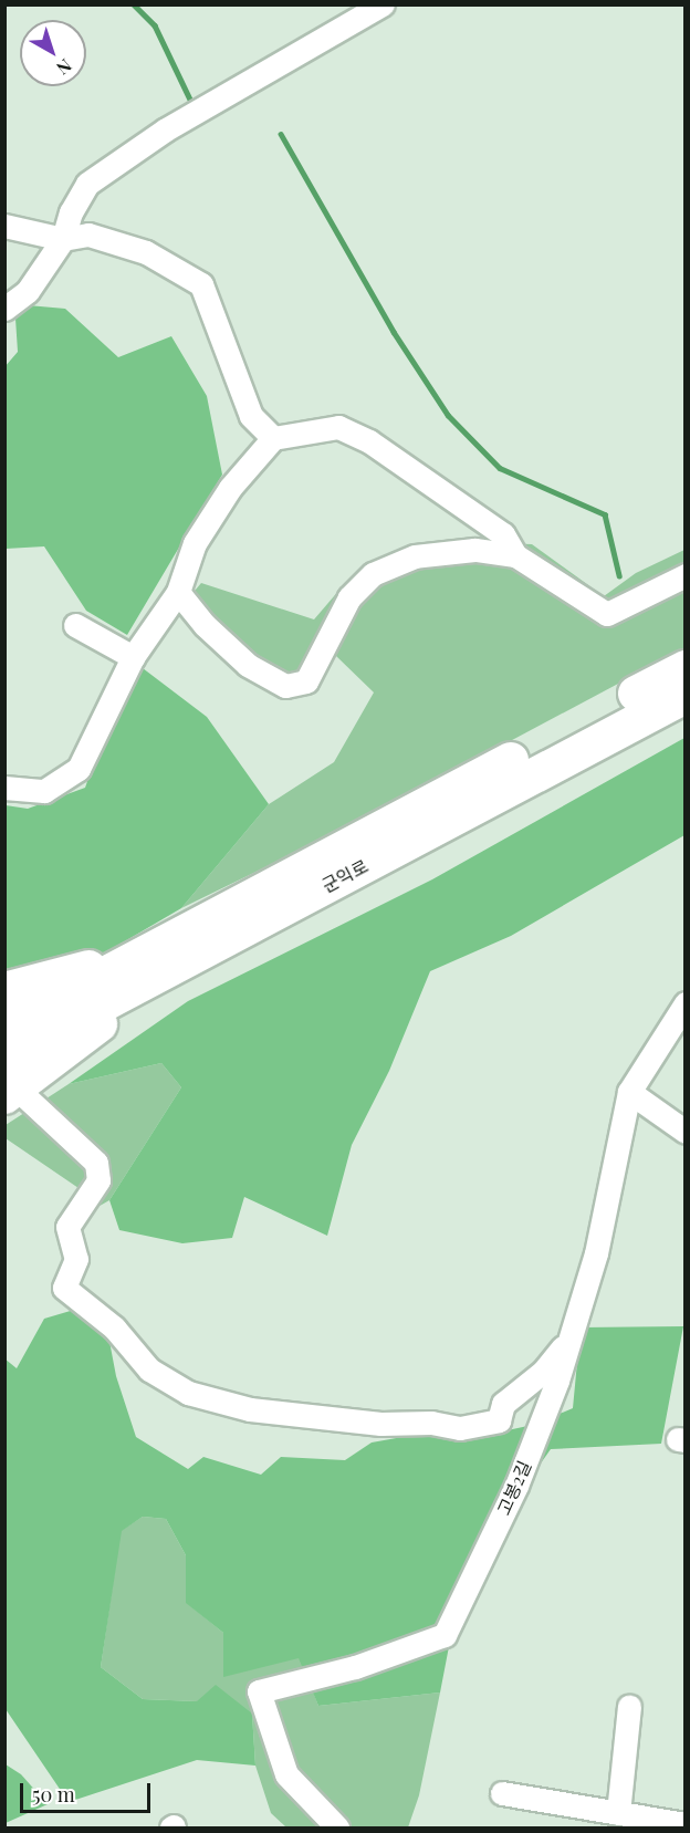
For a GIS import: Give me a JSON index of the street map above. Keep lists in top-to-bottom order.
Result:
{
  "streets": {
    "highway": ["군익로"],
    "street": ["고봉2길"]
  },
  "scale_bar": "50 m",
  "north": "bottom right"
}
